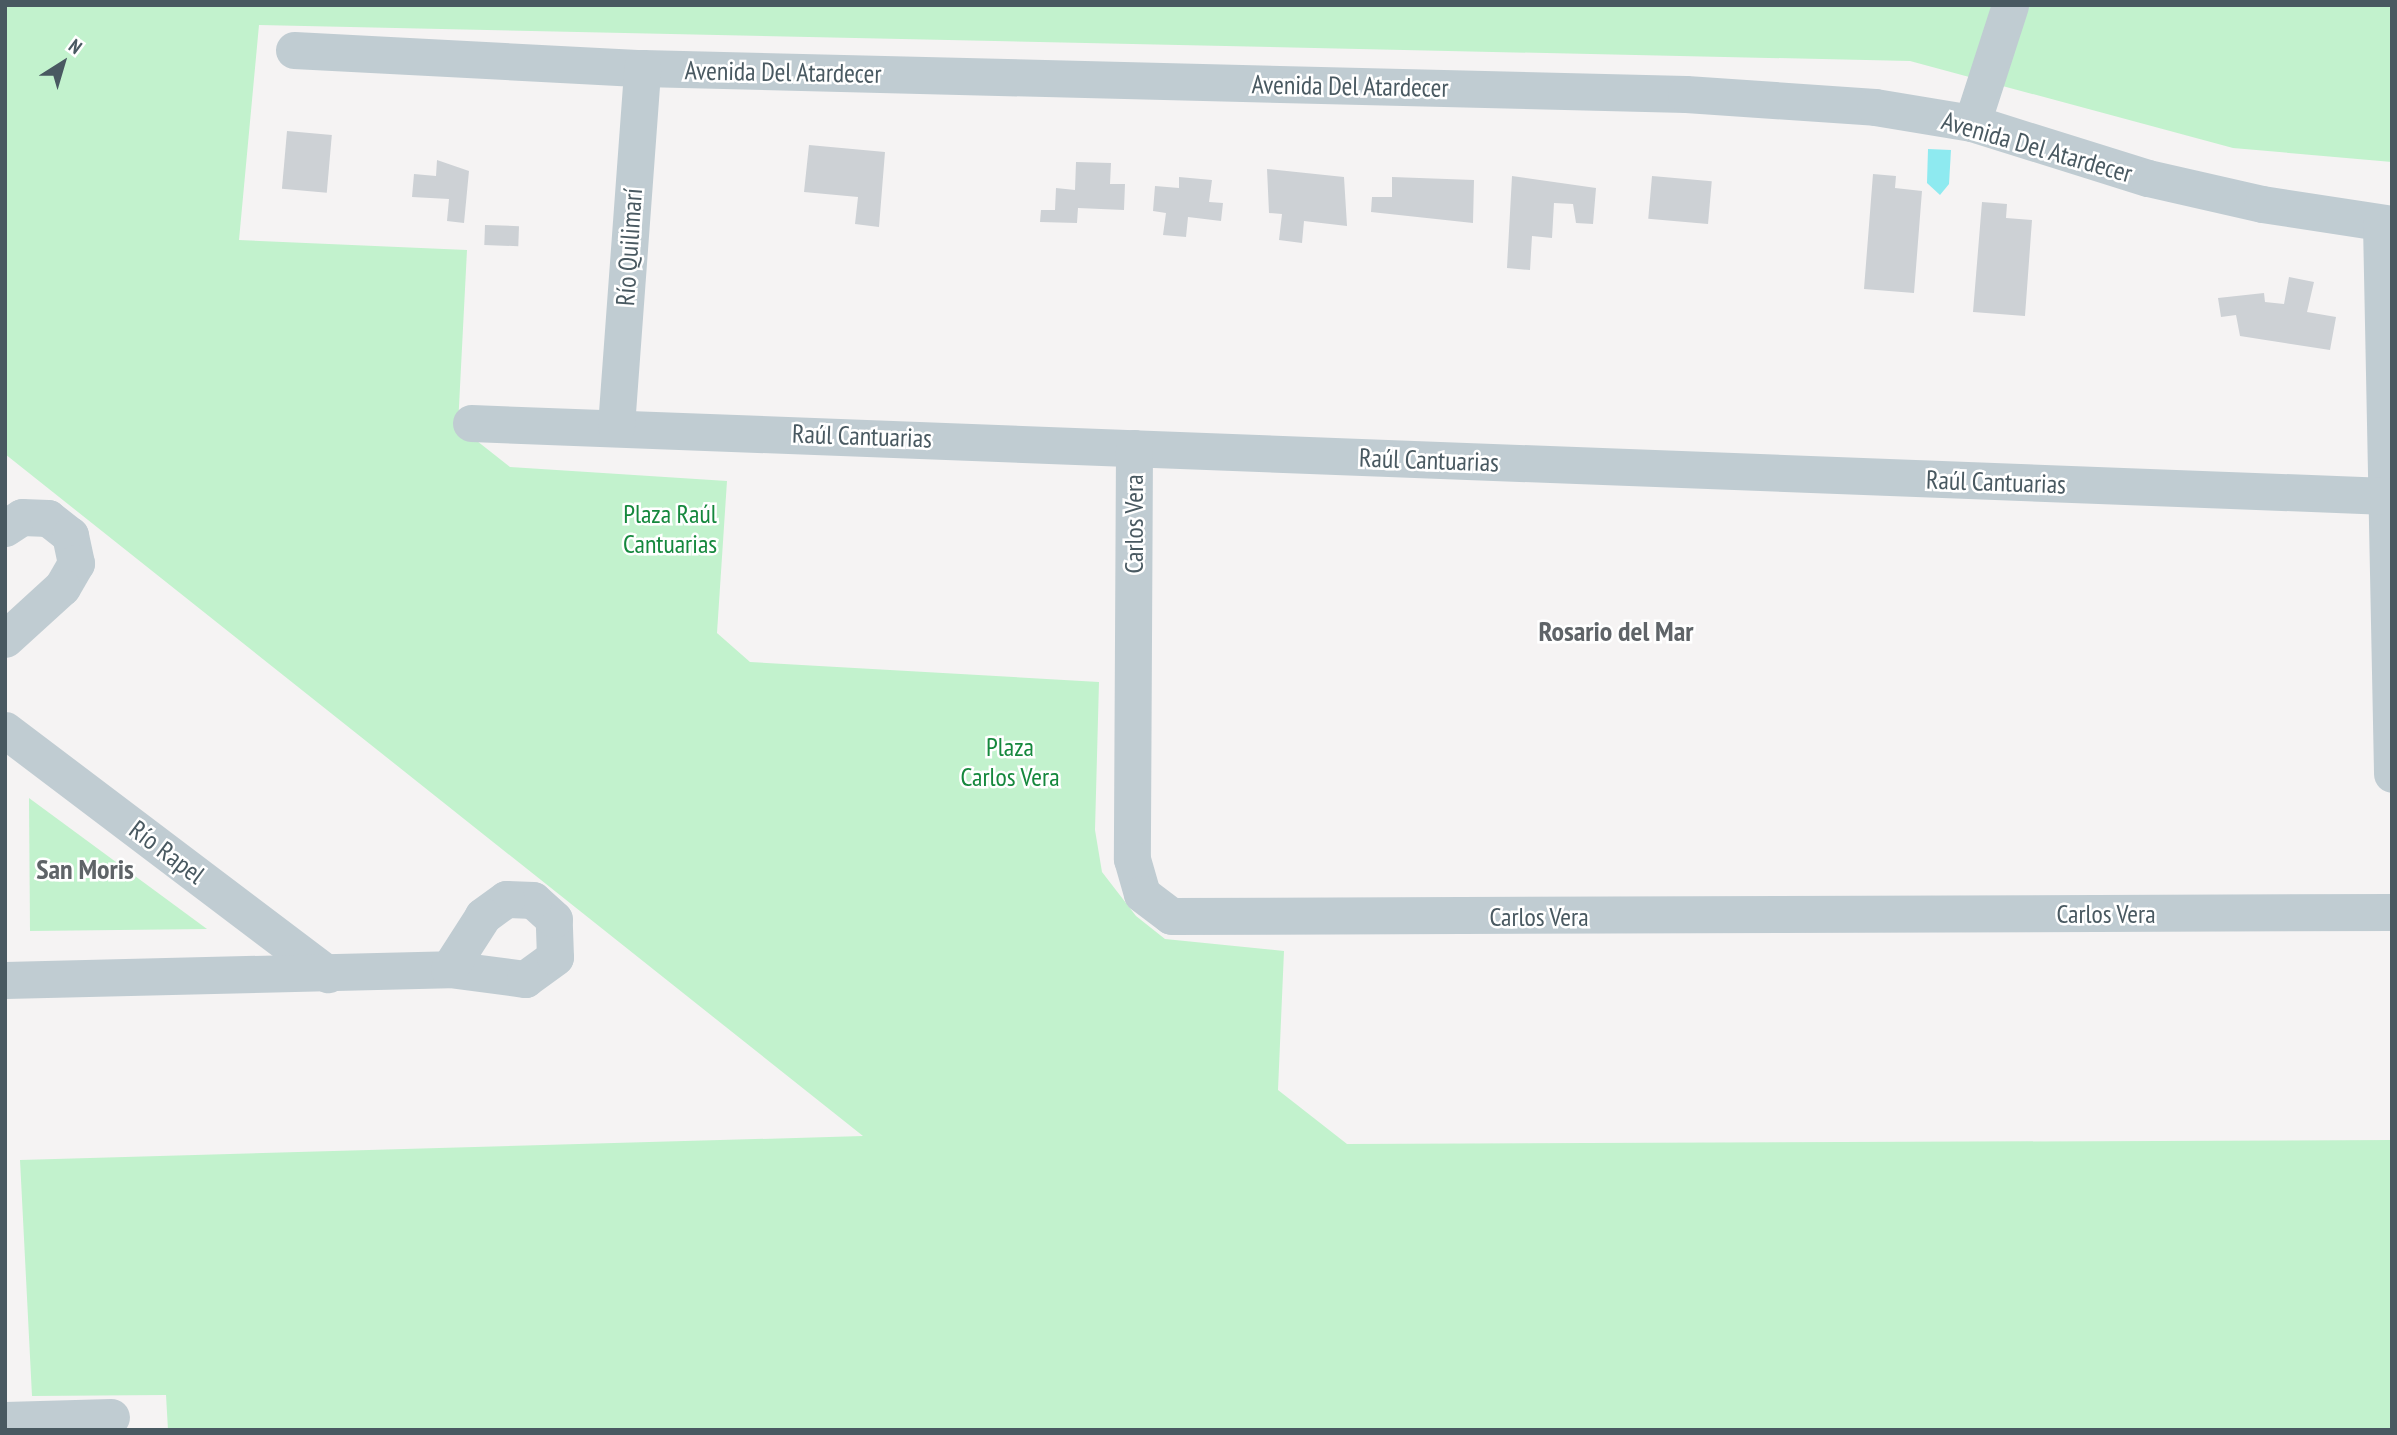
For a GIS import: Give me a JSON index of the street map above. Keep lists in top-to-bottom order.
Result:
{
  "streets": {
    "street": [
      "Avenida Del Atardecer",
      "Río Quilimarí",
      "Raúl Cantuarias",
      "Carlos Vera",
      "Río Rapel"
    ]
  },
  "crossings": [
    ["Avenida Del Atardecer", "Río Quilimarí"],
    ["Río Quilimarí", "Raúl Cantuarias"],
    ["Raúl Cantuarias", "Carlos Vera"]
  ],
  "districts": ["Rosario del Mar", "San Moris"],
  "parks": ["Plaza Raúl Cantuarias", "Plaza Carlos Vera"],
  "north": "top right"
}
